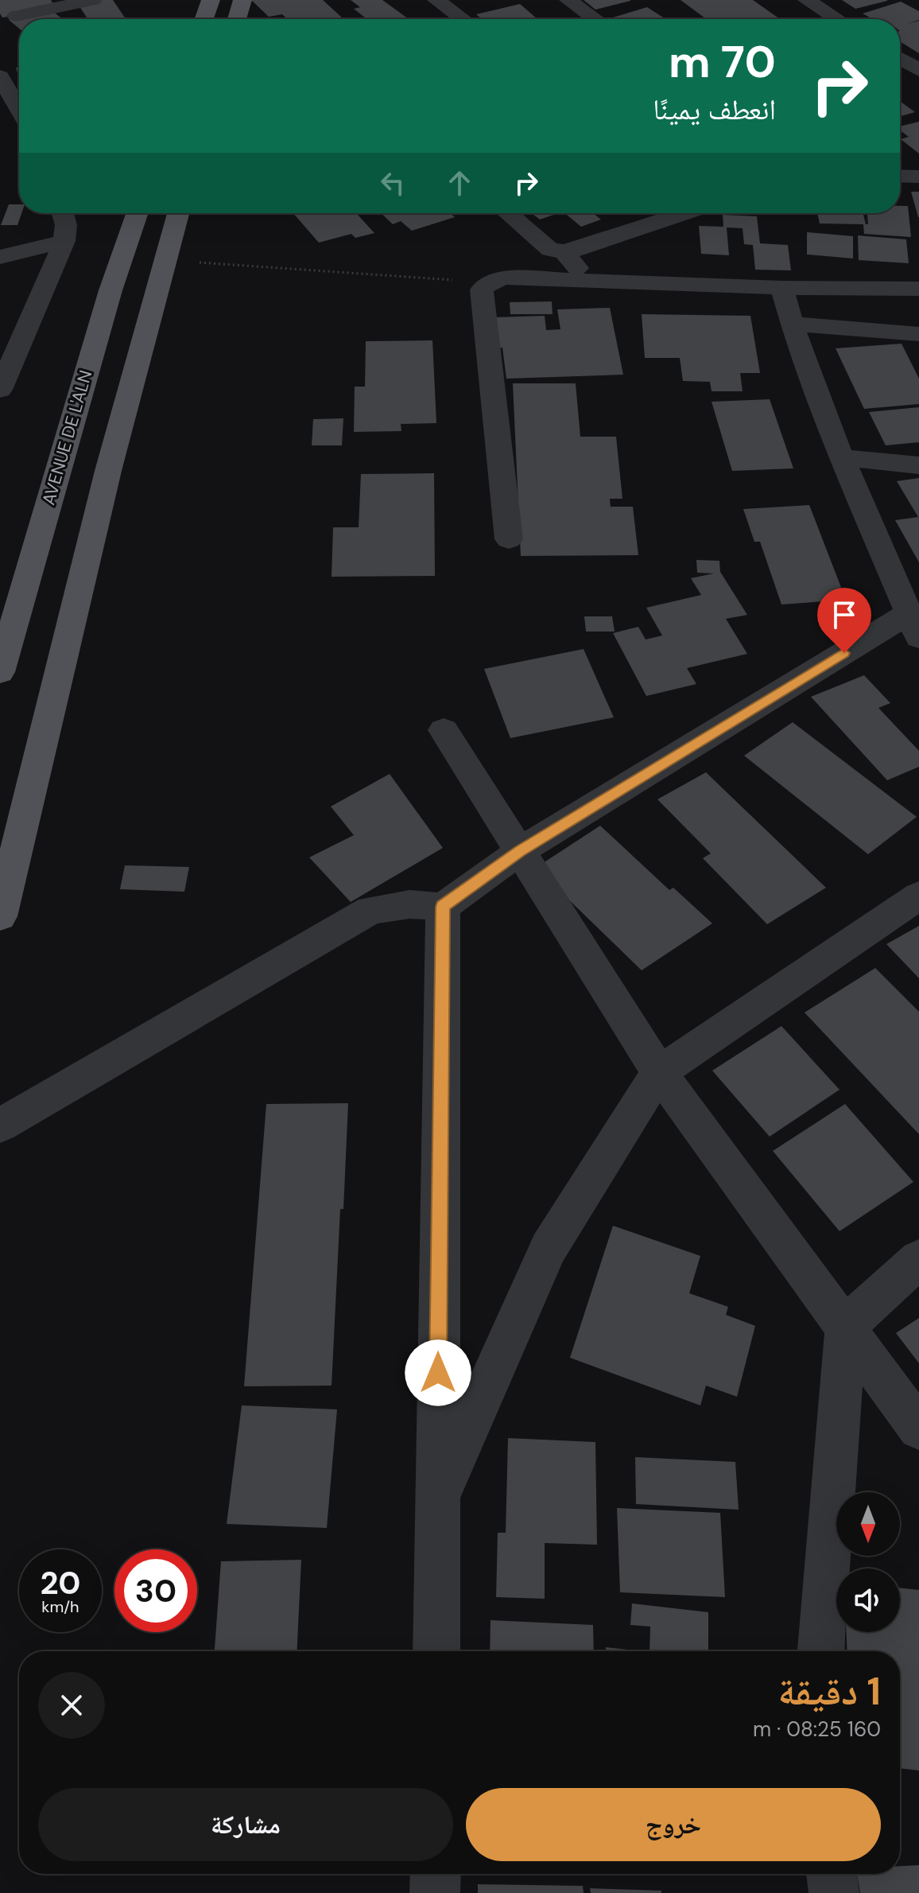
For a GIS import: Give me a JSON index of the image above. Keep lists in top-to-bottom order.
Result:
{
  "streets": {
    "main road": ["AVENUE DE L'ALN"]
  },
  "north": "bottom",
  "page": {
    "turn": ["70 m", "انعطف يمينًا"],
    "speed": "20 km/h",
    "limit": "30",
    "heading": ["1 دقيقة", "160 m · 08:25"],
    "buttons": ["خروج", "مشاركة"]
  }
}
